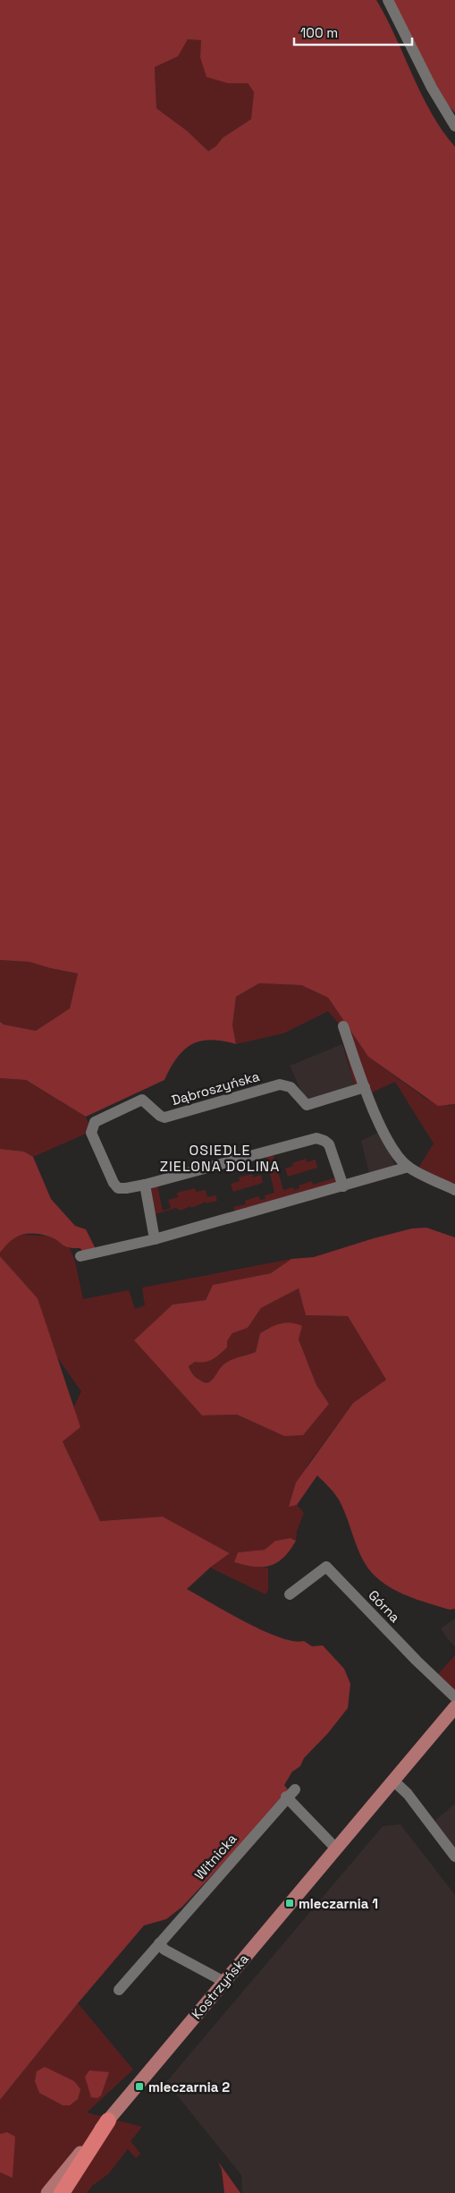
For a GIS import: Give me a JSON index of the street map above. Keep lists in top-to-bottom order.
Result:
{
  "streets": {
    "main road": ["Kostrzyńska"],
    "street": ["Dąbroszyńska", "Górna", "Witnicka"]
  },
  "crossings": [
    ["Witnicka", "Kostrzyńska"]
  ],
  "districts": ["OSIEDLE ZIELONA DOLINA"],
  "places": {
    "transit": ["mleczarnia 1", "mleczarnia 2"]
  },
  "scale_bar": "100 m"
}
